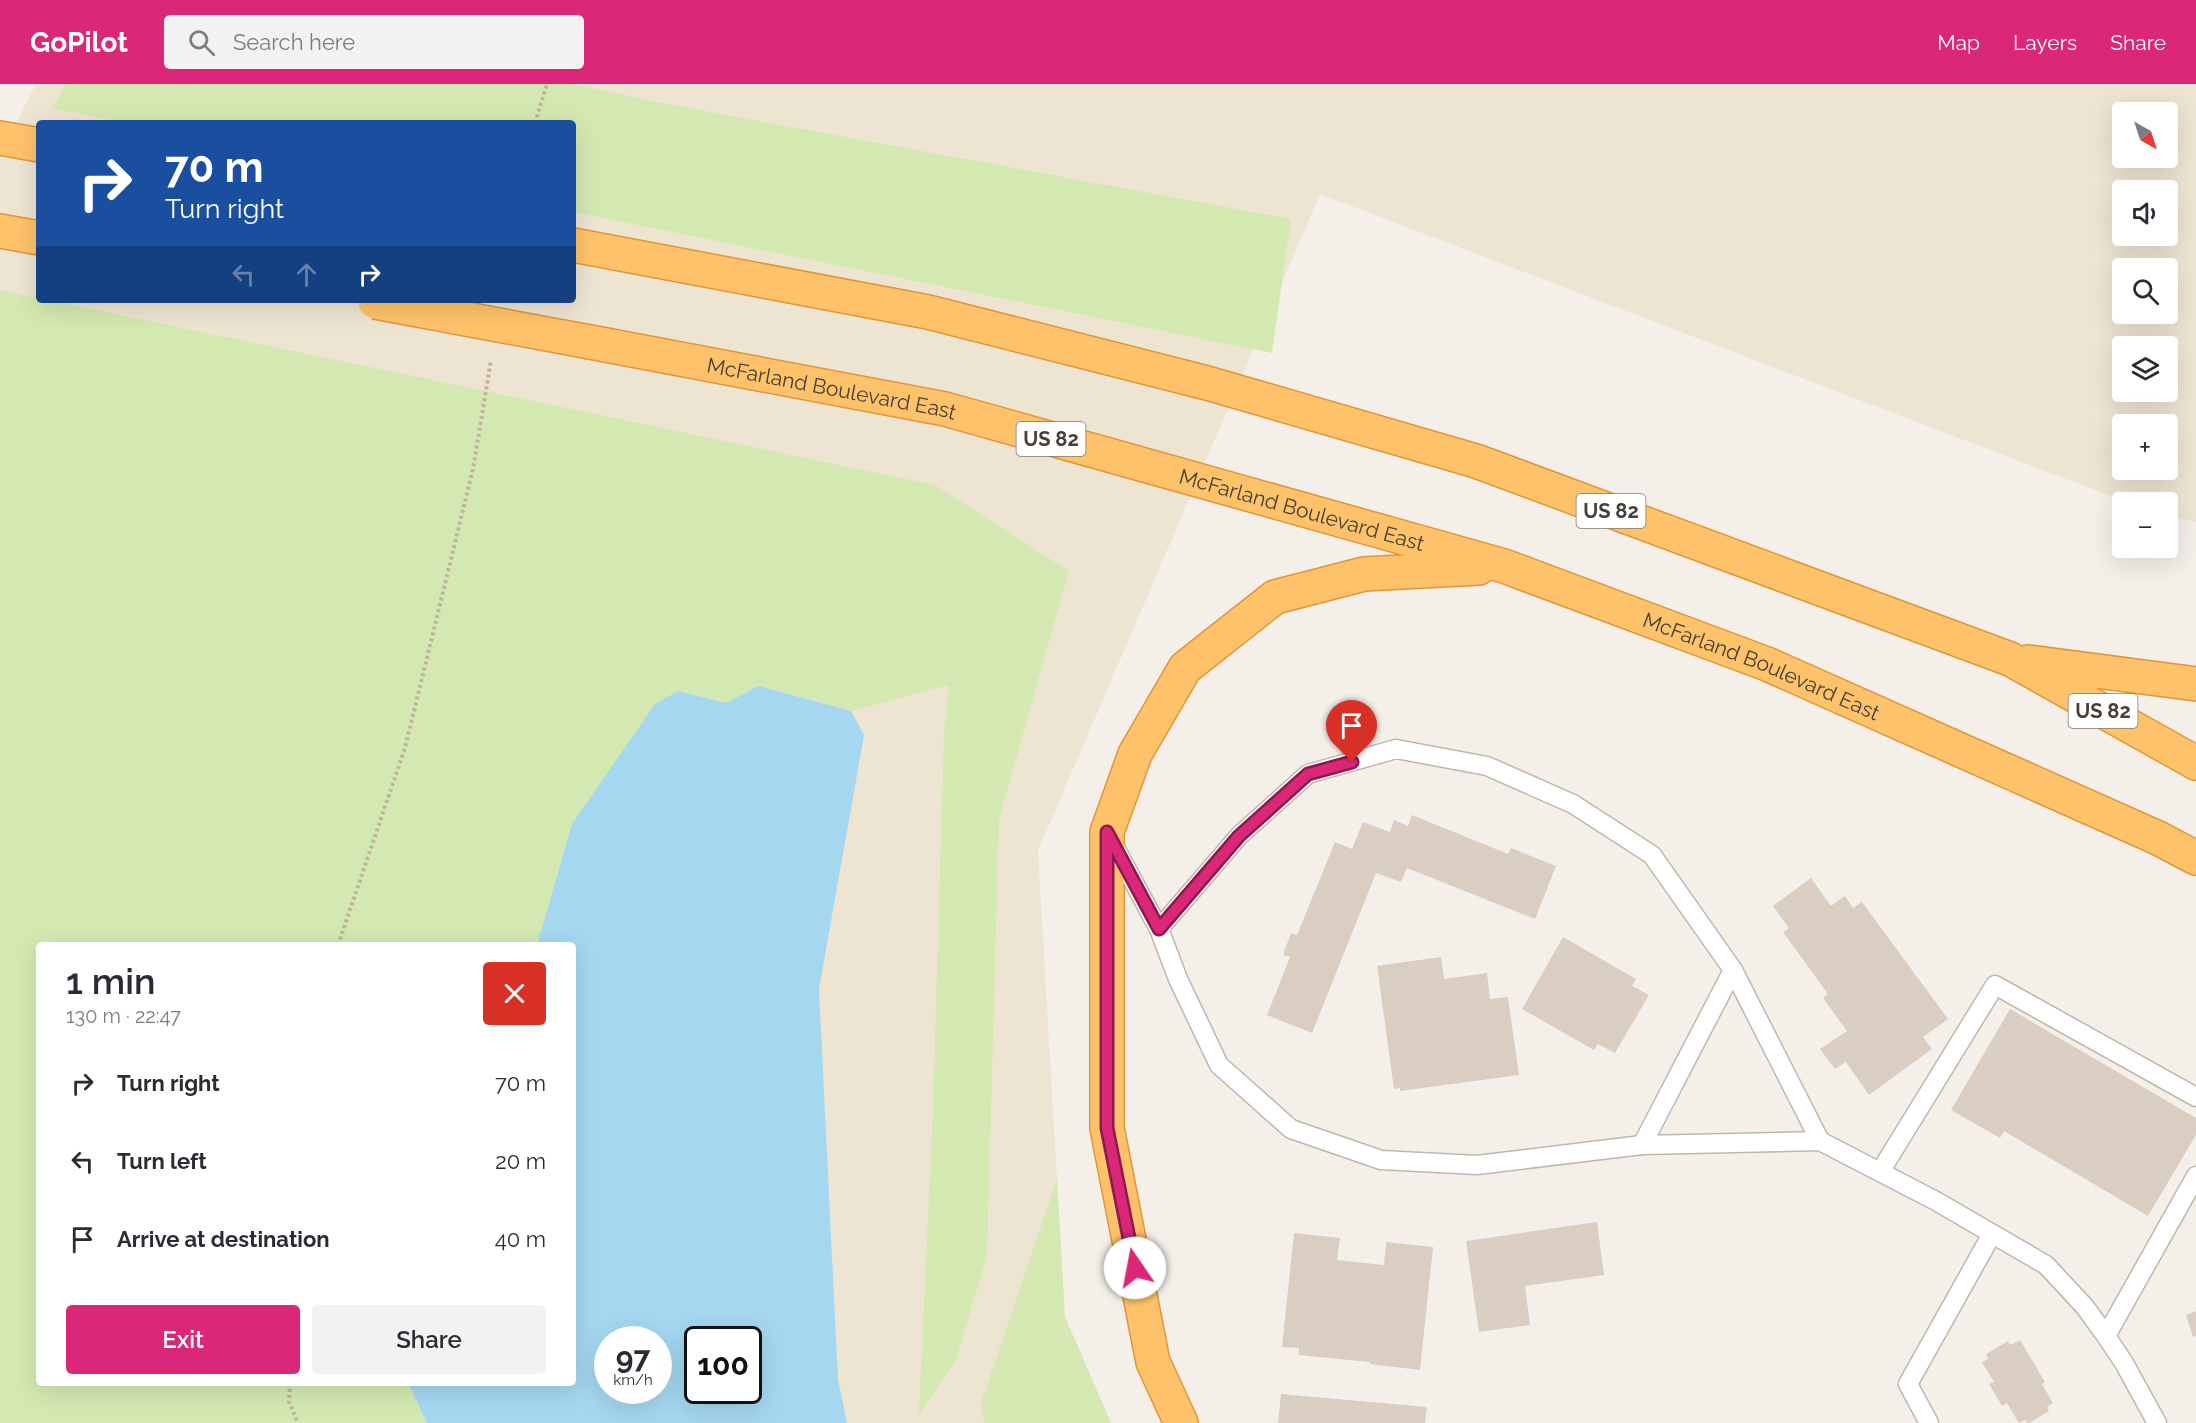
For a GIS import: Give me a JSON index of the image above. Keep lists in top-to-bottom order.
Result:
{
  "streets": {
    "highway": ["McFarland Boulevard East", "US 82"]
  },
  "north": "bottom right",
  "page": {
    "header": "GoPilot",
    "search": "Search here",
    "nav": ["Map", "Layers", "Share"],
    "map_buttons": ["+", "−"],
    "turn": ["70 m", "Turn right"],
    "heading": ["1 min", "130 m · 22:47"],
    "list": [
      {
        "name": "Turn right",
        "value": "70 m"
      },
      {
        "name": "Turn left",
        "value": "20 m"
      },
      {
        "name": "Arrive at destination",
        "value": "40 m"
      }
    ],
    "buttons": ["Exit", "Share"],
    "speed": "97 km/h",
    "limit": "100"
  }
}
